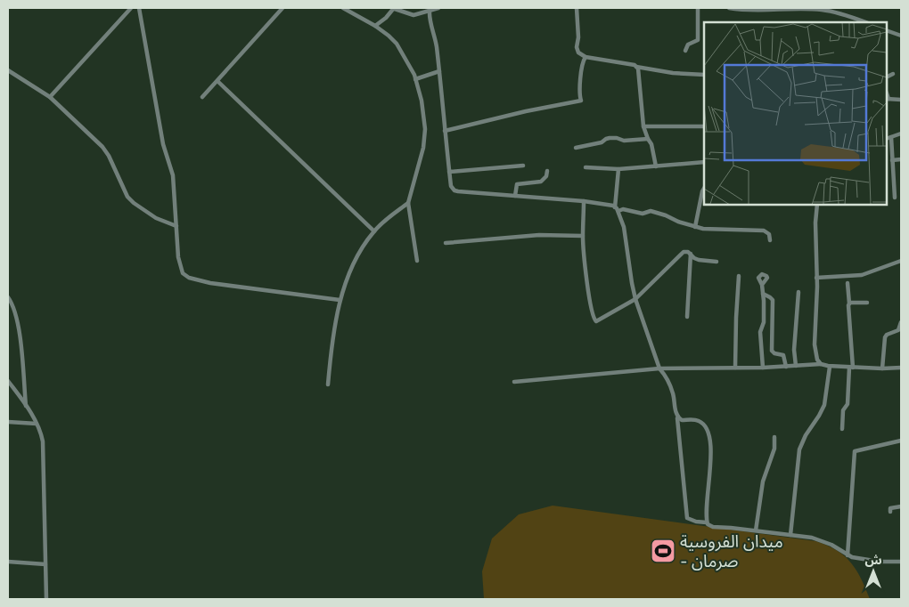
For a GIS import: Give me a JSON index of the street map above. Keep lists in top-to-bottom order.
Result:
{
  "places": {
    "sports": ["ميدان الفروسية - صرمان"]
  },
  "north": "top"
}
